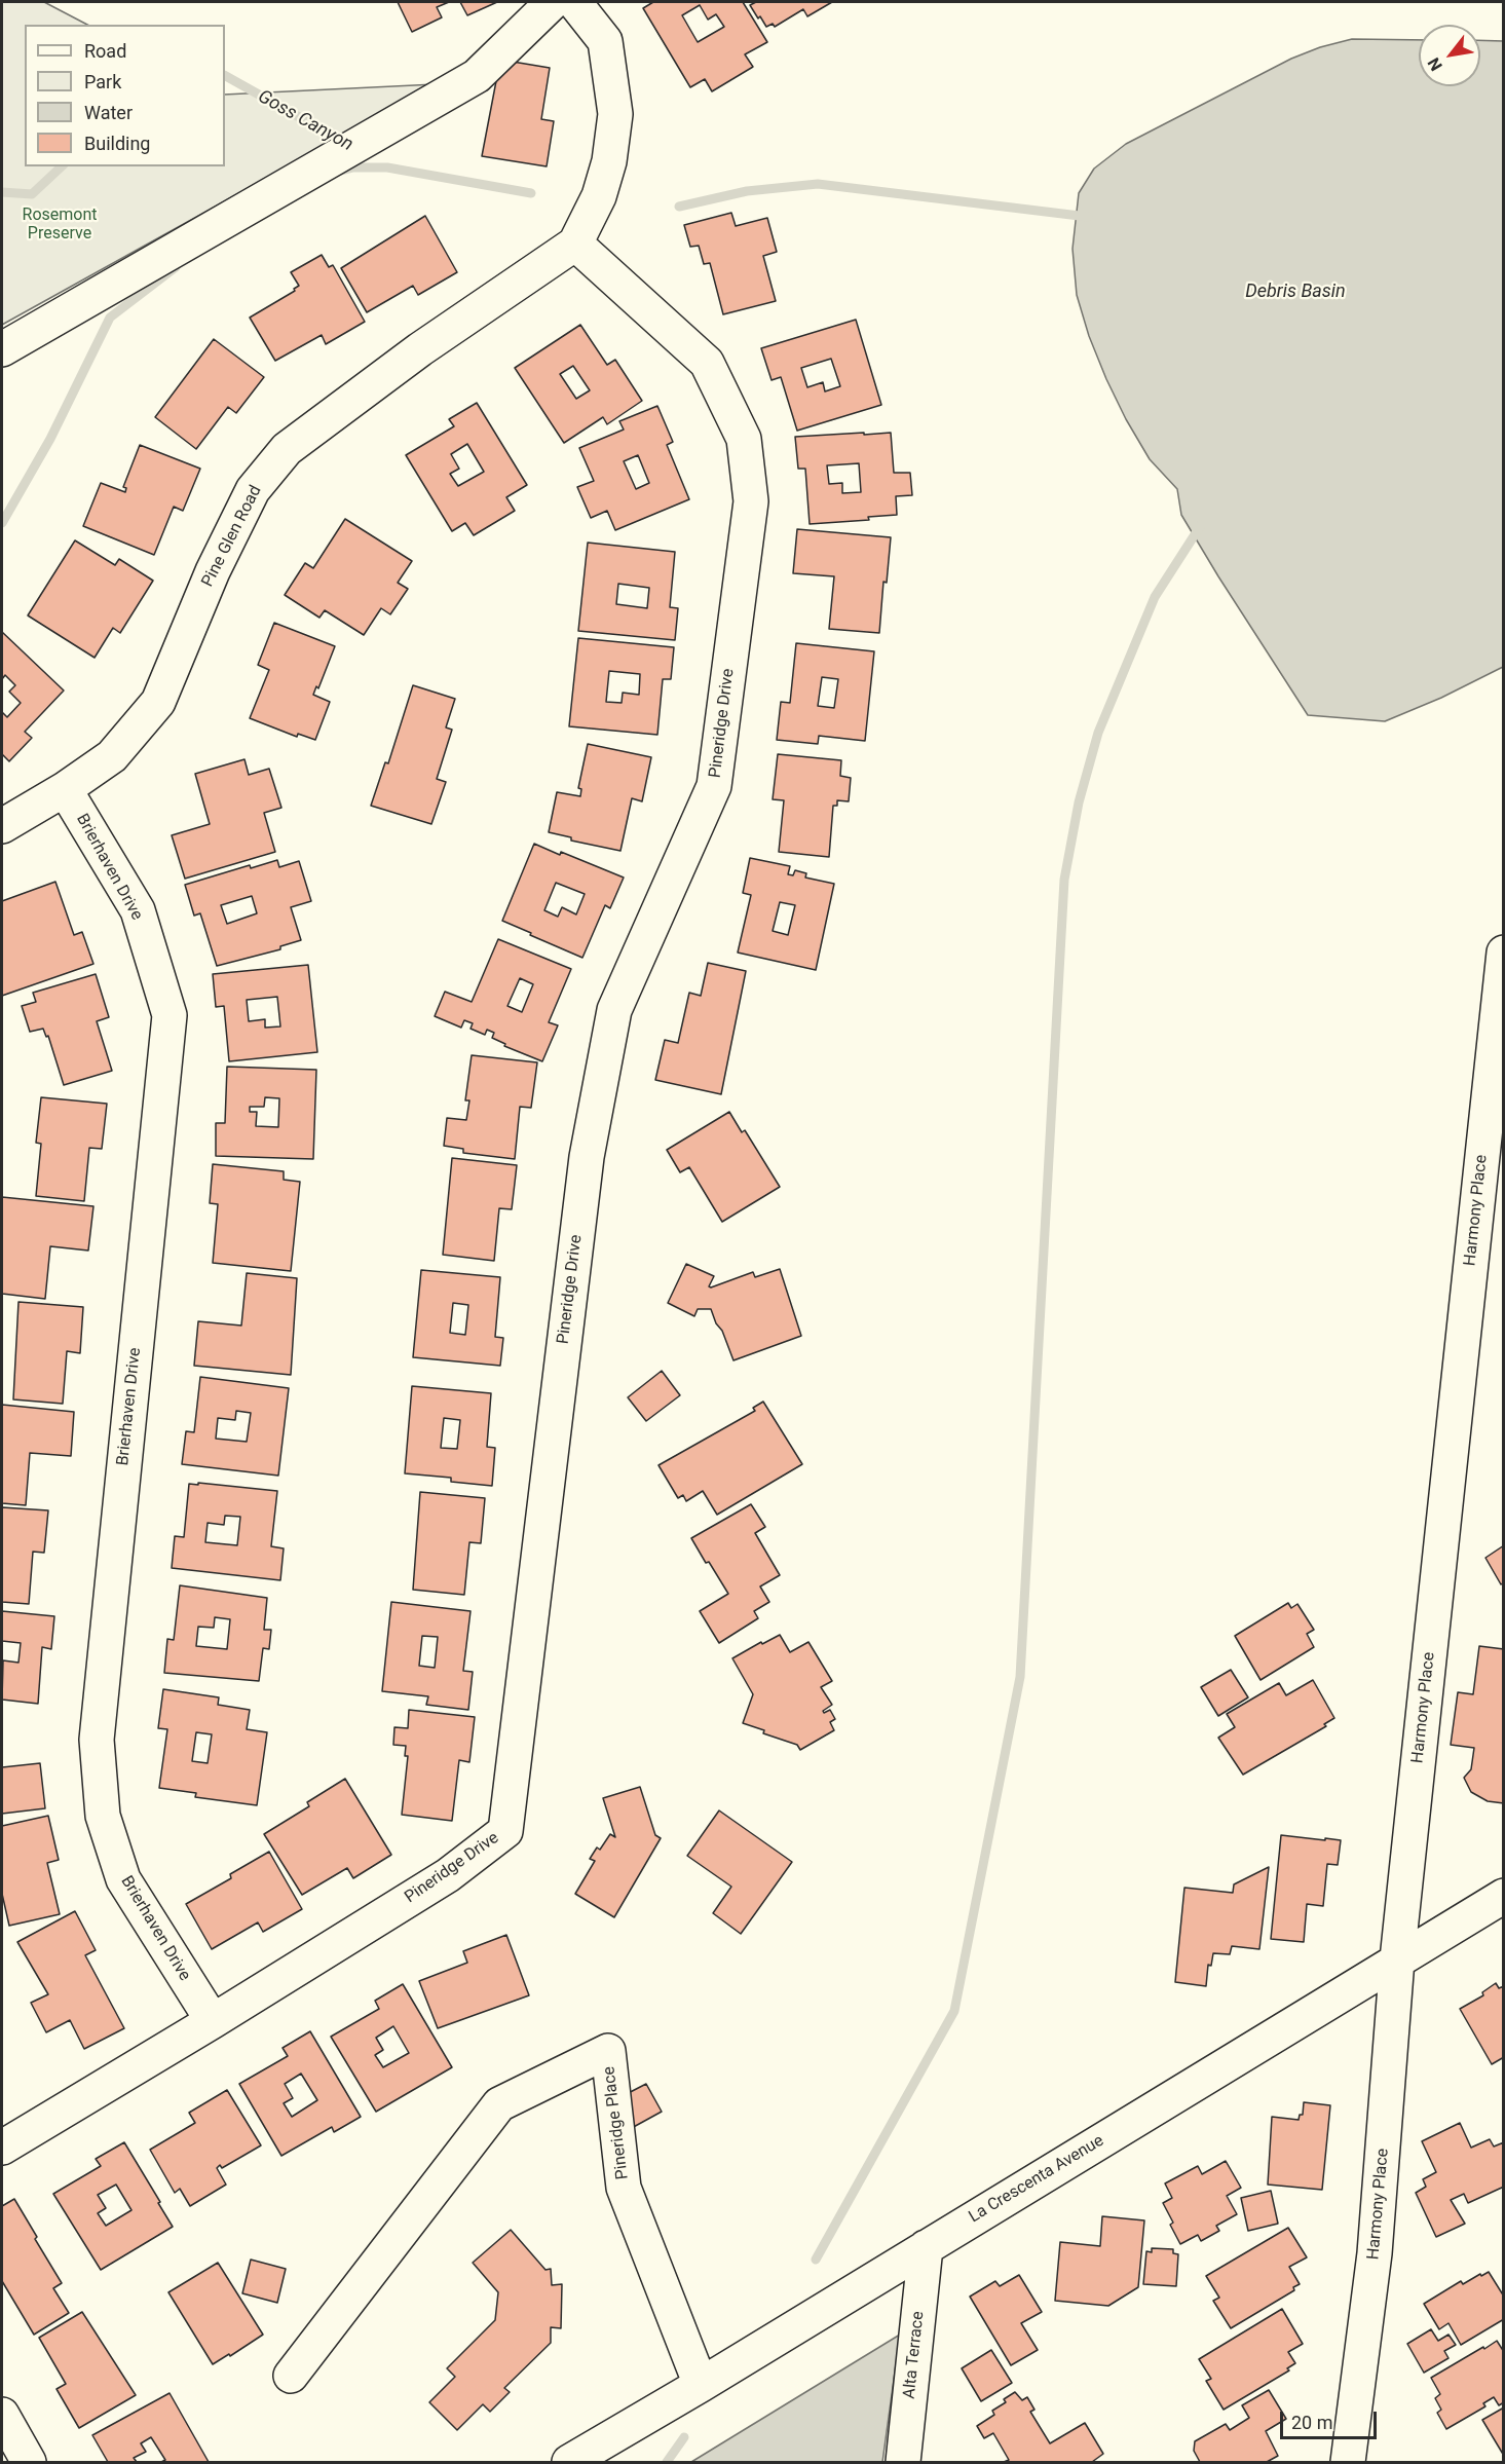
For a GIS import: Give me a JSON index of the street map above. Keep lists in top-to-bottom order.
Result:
{
  "streets": {
    "street": [
      "Pine Glen Road",
      "Pineridge Drive",
      "Brierhaven Drive",
      "Harmony Place",
      "Pineridge Place",
      "La Crescenta Avenue",
      "Alta Terrace"
    ]
  },
  "crossings": [
    ["Pine Glen Road", "Pineridge Drive"],
    ["Pine Glen Road", "Brierhaven Drive"],
    ["Pineridge Drive", "Brierhaven Drive"],
    ["Harmony Place", "La Crescenta Avenue"],
    ["Pineridge Place", "La Crescenta Avenue"],
    ["La Crescenta Avenue", "Alta Terrace"]
  ],
  "water": ["Goss Canyon", "Debris Basin"],
  "parks": ["Rosemont Preserve"],
  "legend": [
    "Road",
    "Park",
    "Water",
    "Building"
  ],
  "scale_bar": "20 m",
  "north": "bottom left"
}
